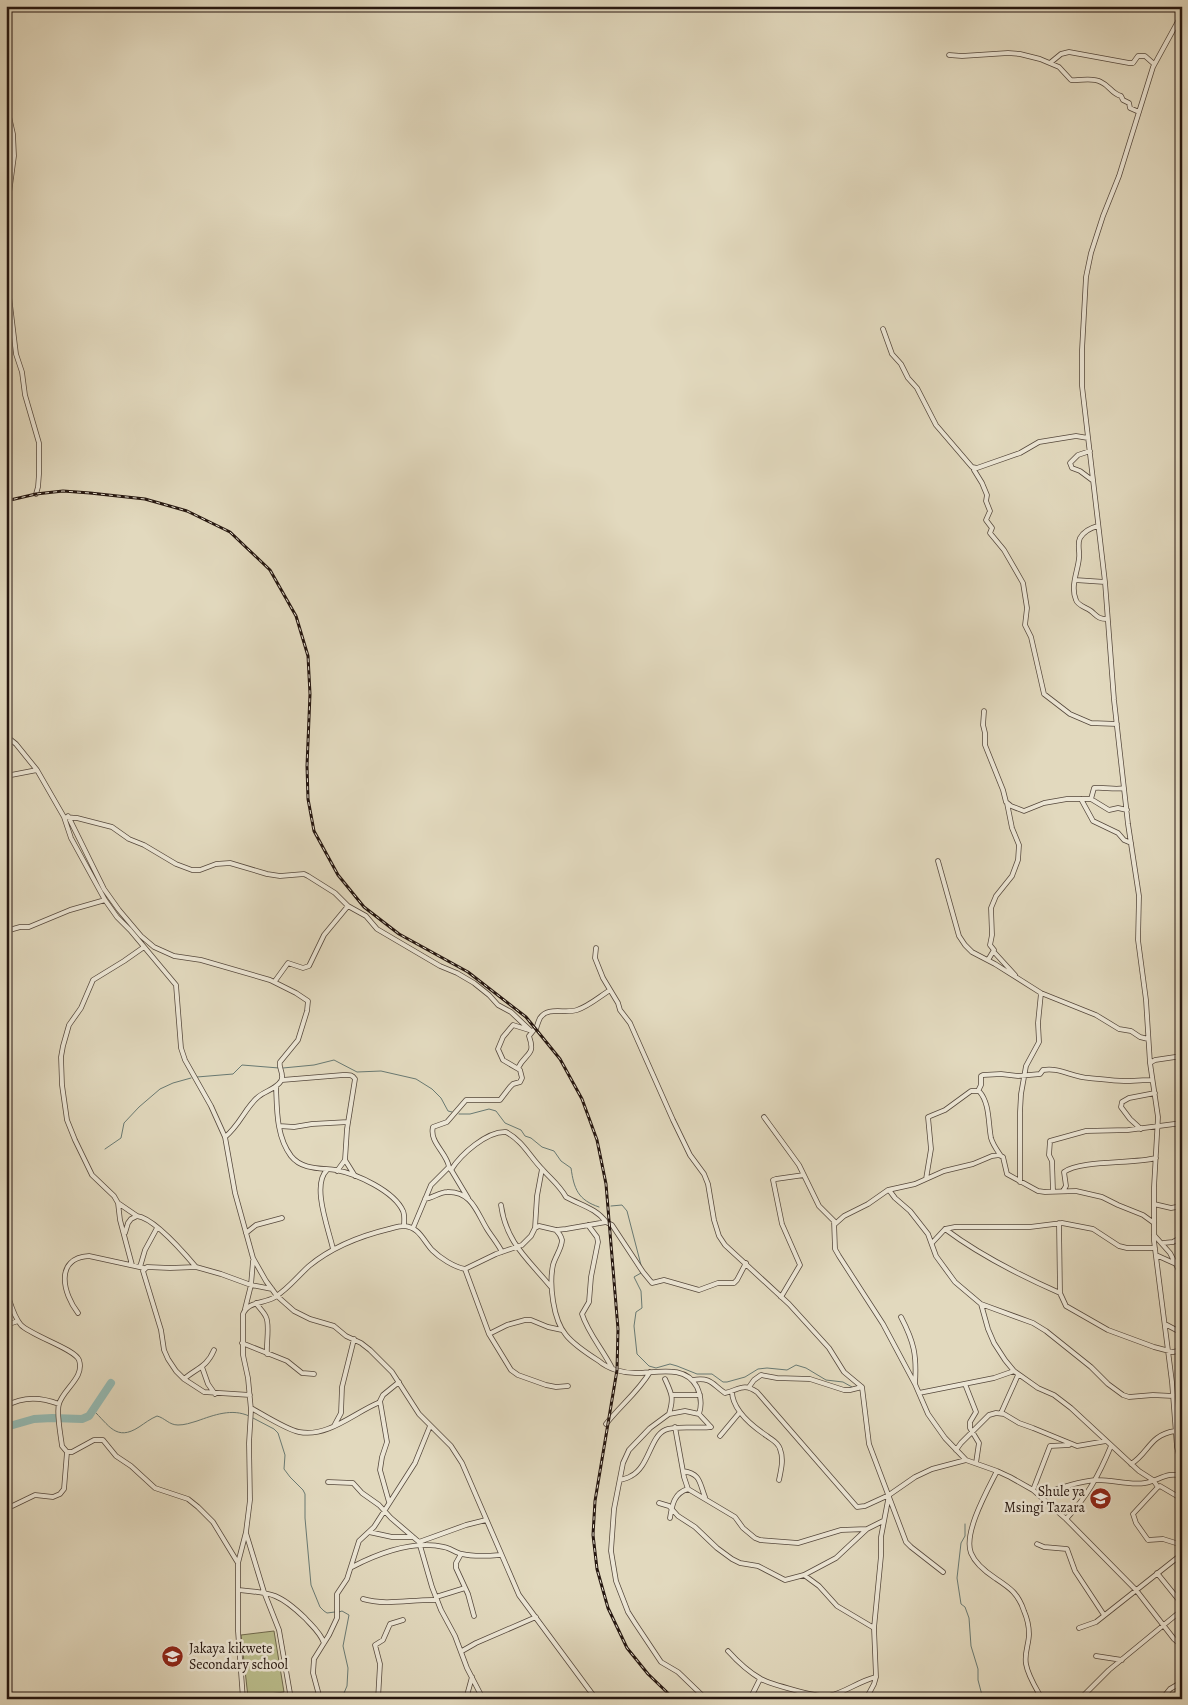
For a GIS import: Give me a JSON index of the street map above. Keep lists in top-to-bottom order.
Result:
{
  "places": {
    "school or university": ["Shule ya Msingi Tazara", "Jakaya kikwete Secondary school"]
  }
}
